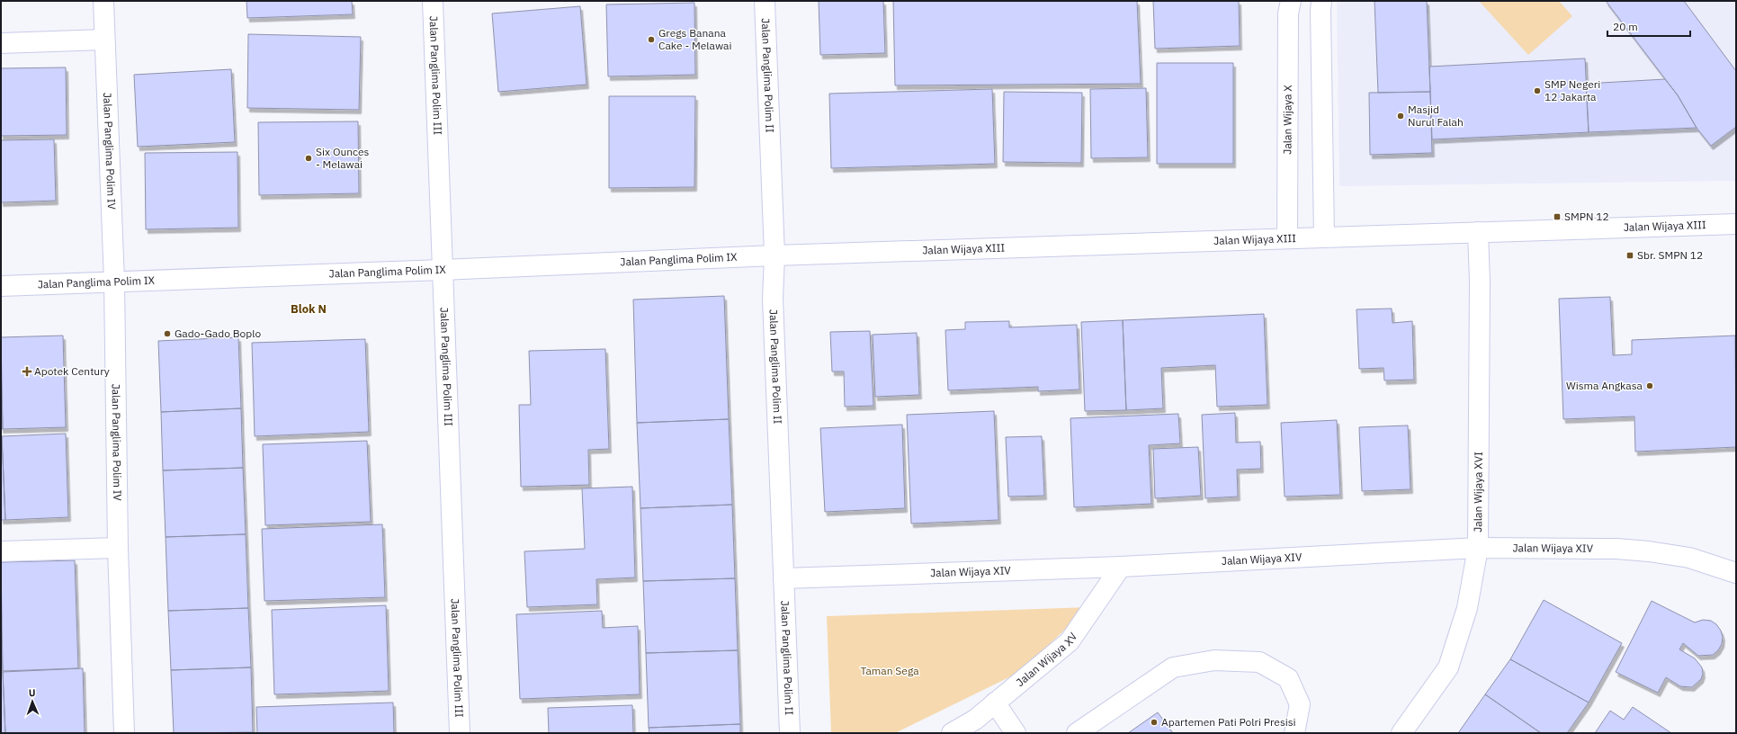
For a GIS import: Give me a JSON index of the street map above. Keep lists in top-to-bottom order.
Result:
{
  "streets": {
    "street": [
      "Jalan Panglima Polim III",
      "Jalan Panglima Polim II",
      "Jalan Wijaya X",
      "Jalan Panglima Polim IV",
      "Jalan Wijaya XIII",
      "Jalan Panglima Polim IX",
      "Jalan Wijaya XVI",
      "Jalan Wijaya XIV",
      "Jalan Wijaya XV"
    ]
  },
  "crossings": [
    ["Jalan Panglima Polim III", "Jalan Panglima Polim IX"],
    ["Jalan Panglima Polim II", "Jalan Wijaya XIII"],
    ["Jalan Panglima Polim II", "Jalan Panglima Polim IX"],
    ["Jalan Panglima Polim II", "Jalan Wijaya XIV"],
    ["Jalan Wijaya X", "Jalan Wijaya XIII"],
    ["Jalan Panglima Polim IV", "Jalan Panglima Polim IX"],
    ["Jalan Wijaya XIII", "Jalan Panglima Polim IX"],
    ["Jalan Wijaya XIII", "Jalan Wijaya XVI"],
    ["Jalan Wijaya XVI", "Jalan Wijaya XIV"],
    ["Jalan Wijaya XIV", "Jalan Wijaya XV"]
  ],
  "districts": ["Blok N"],
  "parks": ["Taman Sega"],
  "places": {
    "other": [
      "Gregs Banana Cake - Melawai",
      "SMP Negeri 12 Jakarta",
      "Masjid Nurul Falah",
      "Six Ounces - Melawai",
      "Gado-Gado Boplo",
      "Wisma Angkasa",
      "Apartemen Pati Polri Presisi"
    ],
    "transit": ["SMPN 12", "Sbr. SMPN 12"],
    "health": ["Apotek Century"]
  },
  "scale_bar": "20 m",
  "north": "top"
}
